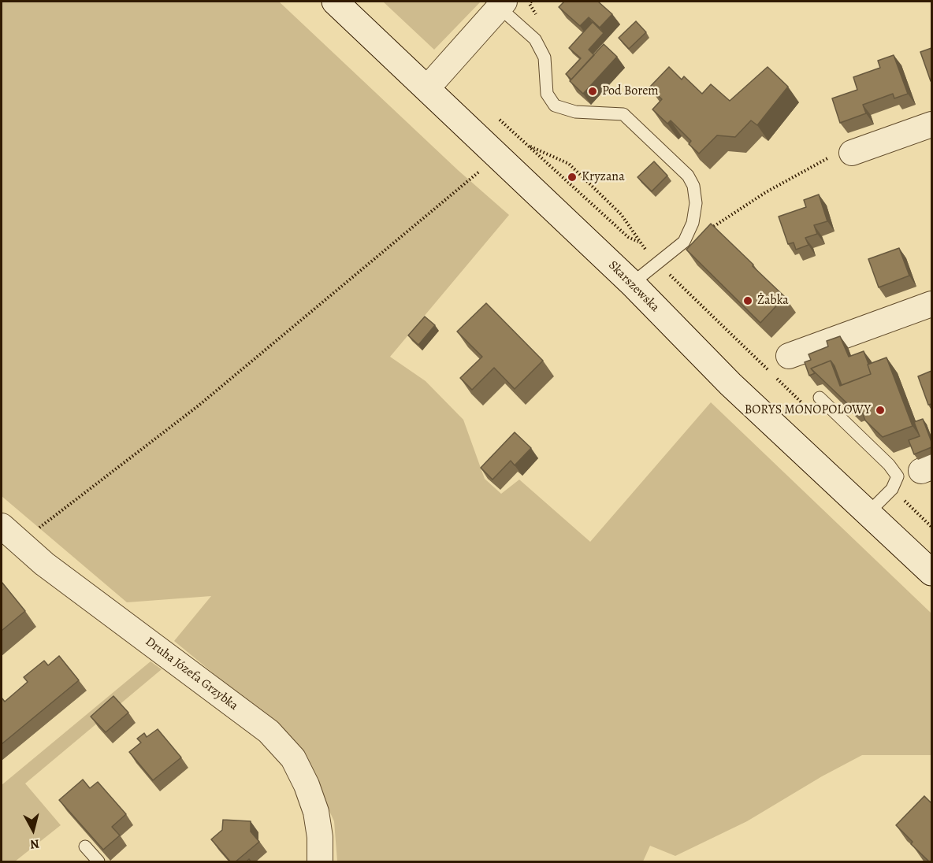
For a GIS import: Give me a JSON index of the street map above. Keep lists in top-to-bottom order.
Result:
{
  "streets": {
    "main road": ["Skarszewska"],
    "street": ["Druha Józefa Grzybka"]
  },
  "places": [
    "Pod Borem",
    "Kryzana",
    "Żabka",
    "BORYS MONOPOLOWY"
  ],
  "north": "bottom"
}
